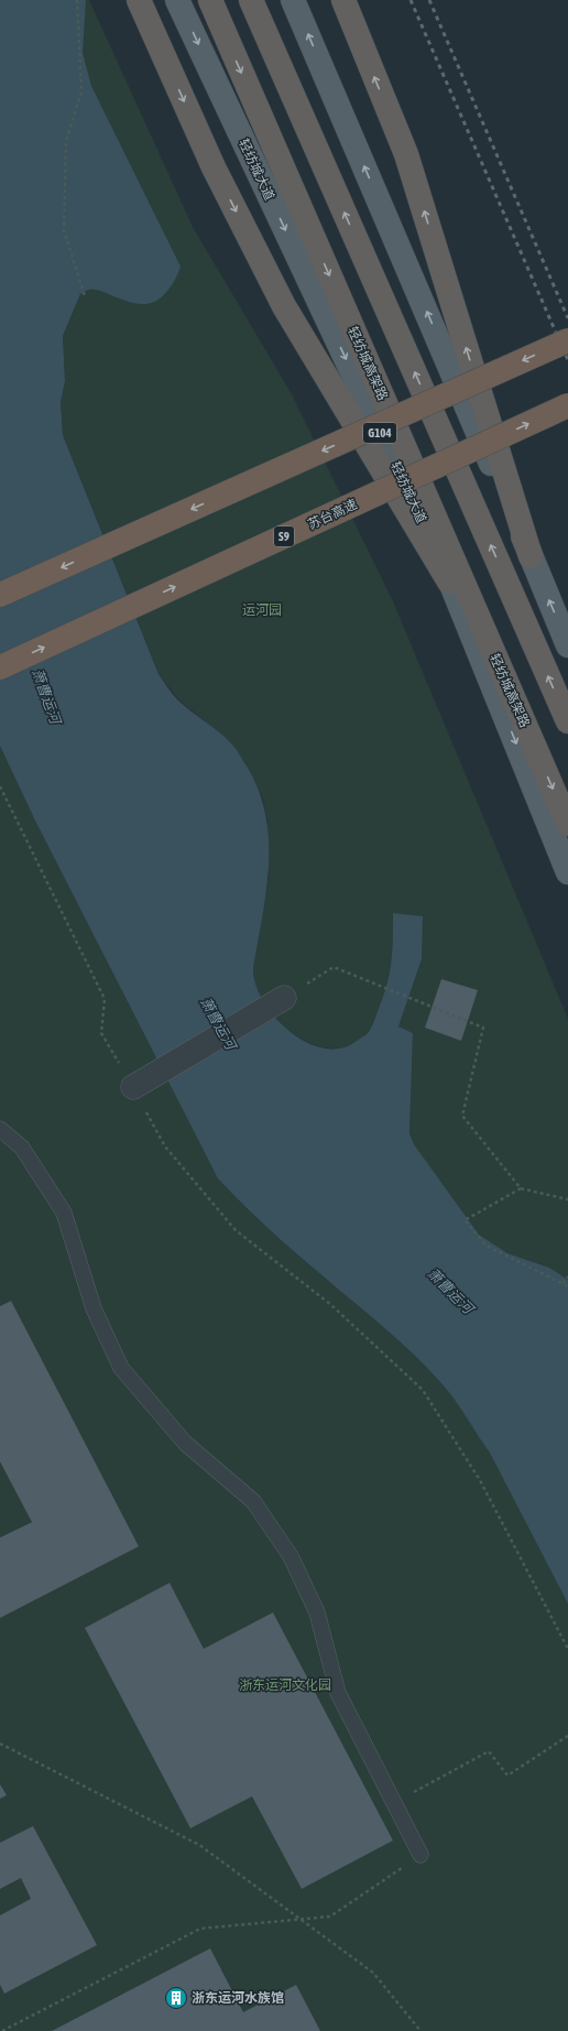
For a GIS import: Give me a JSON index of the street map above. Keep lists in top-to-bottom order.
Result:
{
  "streets": {
    "highway": ["轻纺城高架路", "苏台高速", "S9"],
    "main road": ["轻纺城大道", "G104"]
  },
  "water": ["萧曹运河"],
  "parks": ["运河园", "浙东运河文化园"],
  "places": {
    "building": ["浙东运河水族馆"]
  }
}
